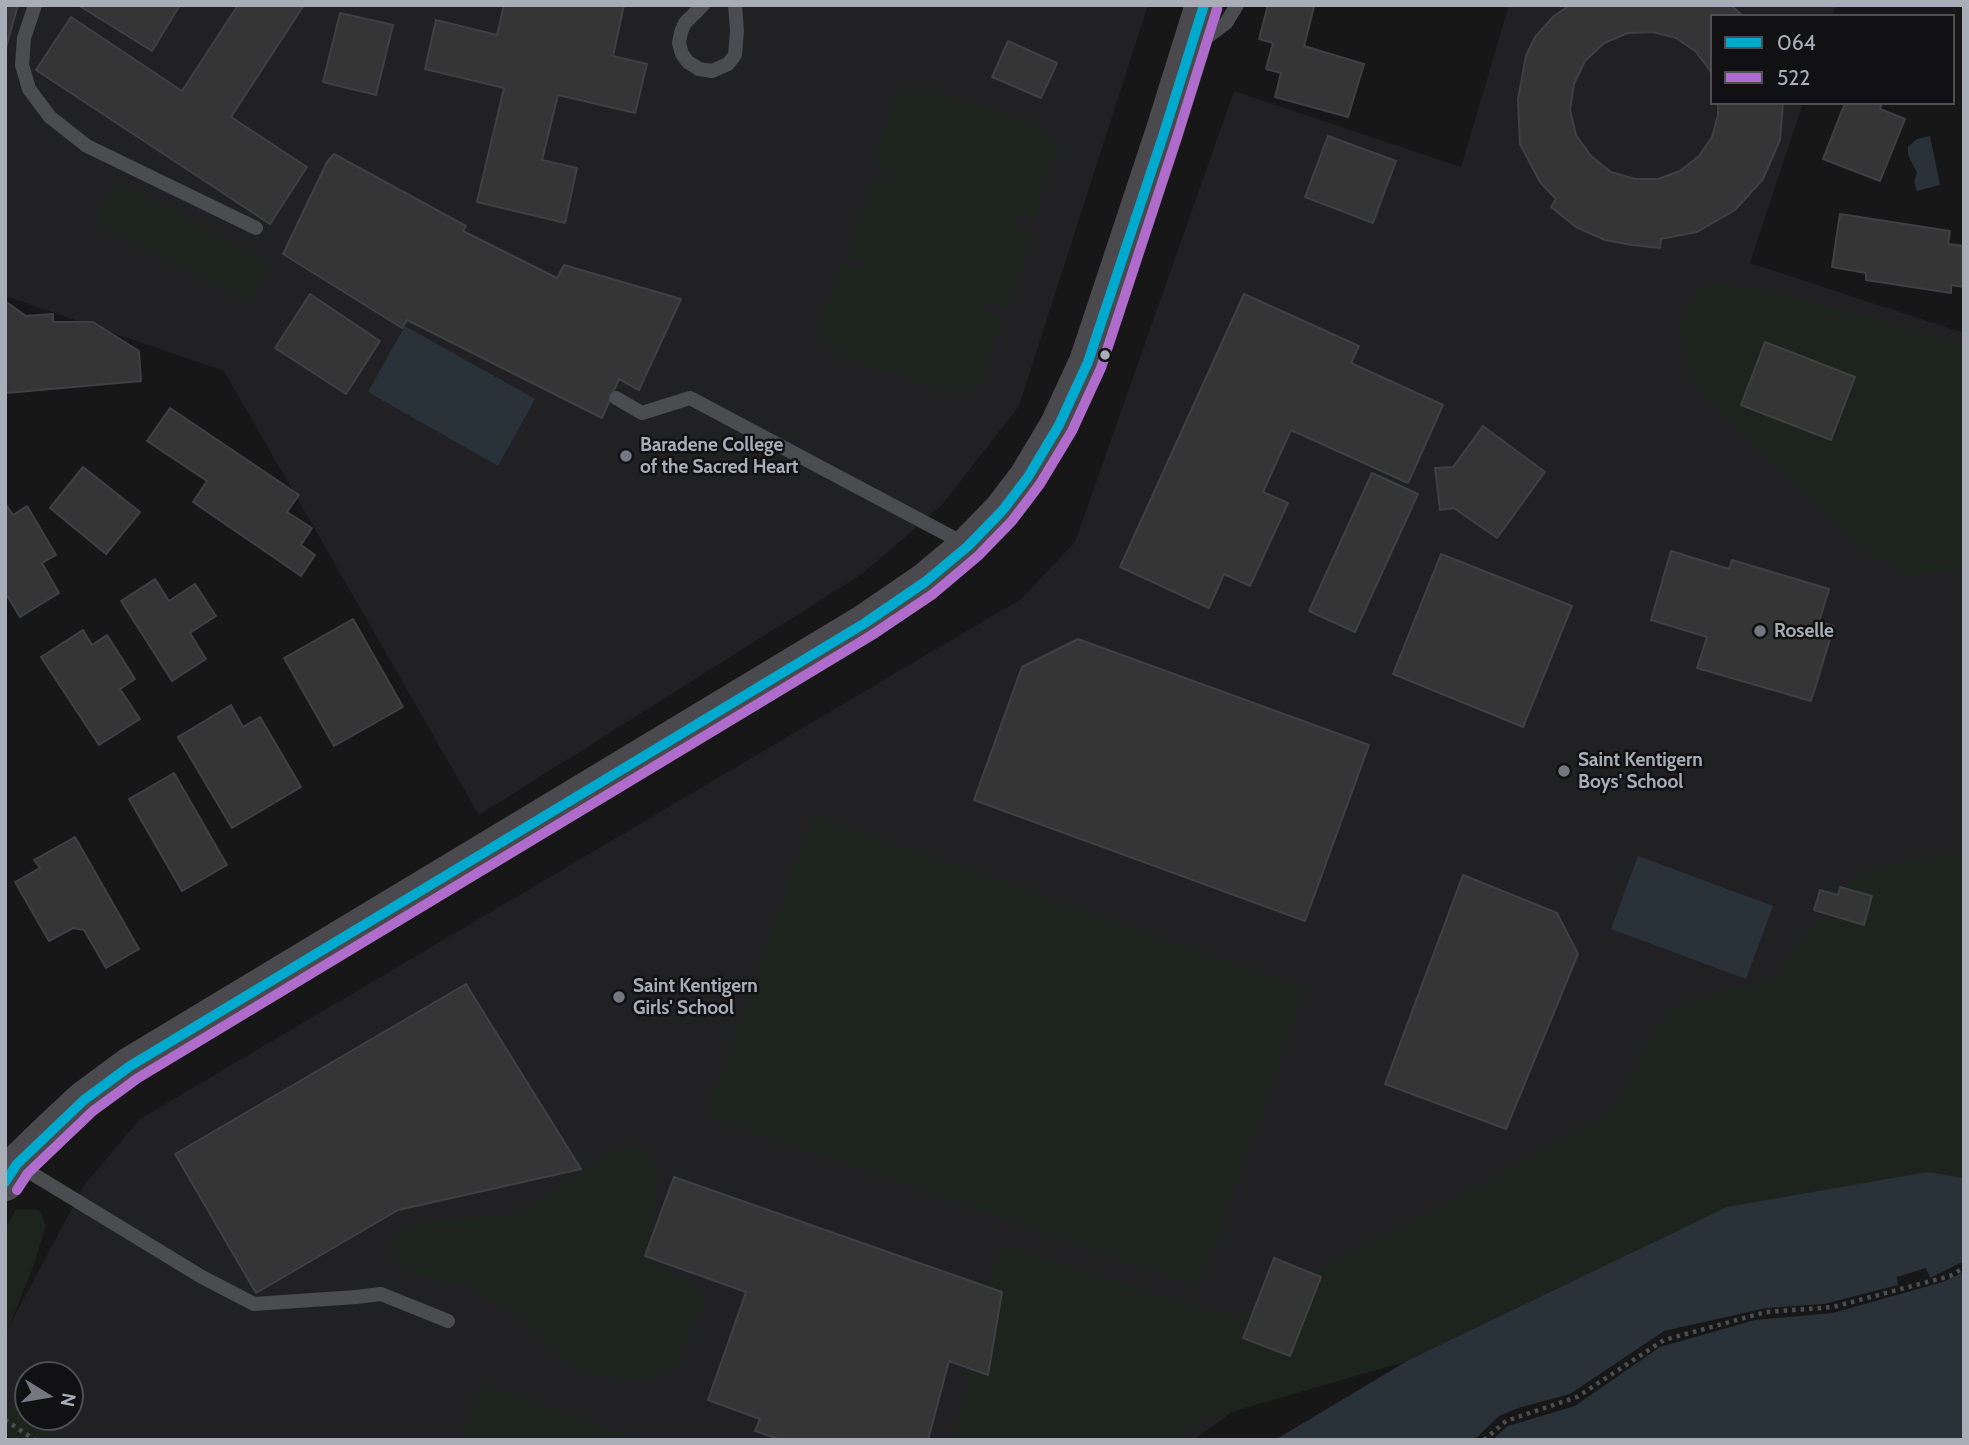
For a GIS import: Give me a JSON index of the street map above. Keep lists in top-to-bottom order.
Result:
{
  "places": [
    "Baradene College of the Sacred Heart",
    "Roselle",
    "Saint Kentigern Boys' School",
    "Saint Kentigern Girls' School"
  ],
  "lines": ["transit line 064", "transit line 522"],
  "legend": ["064", "522"],
  "north": "right"
}
